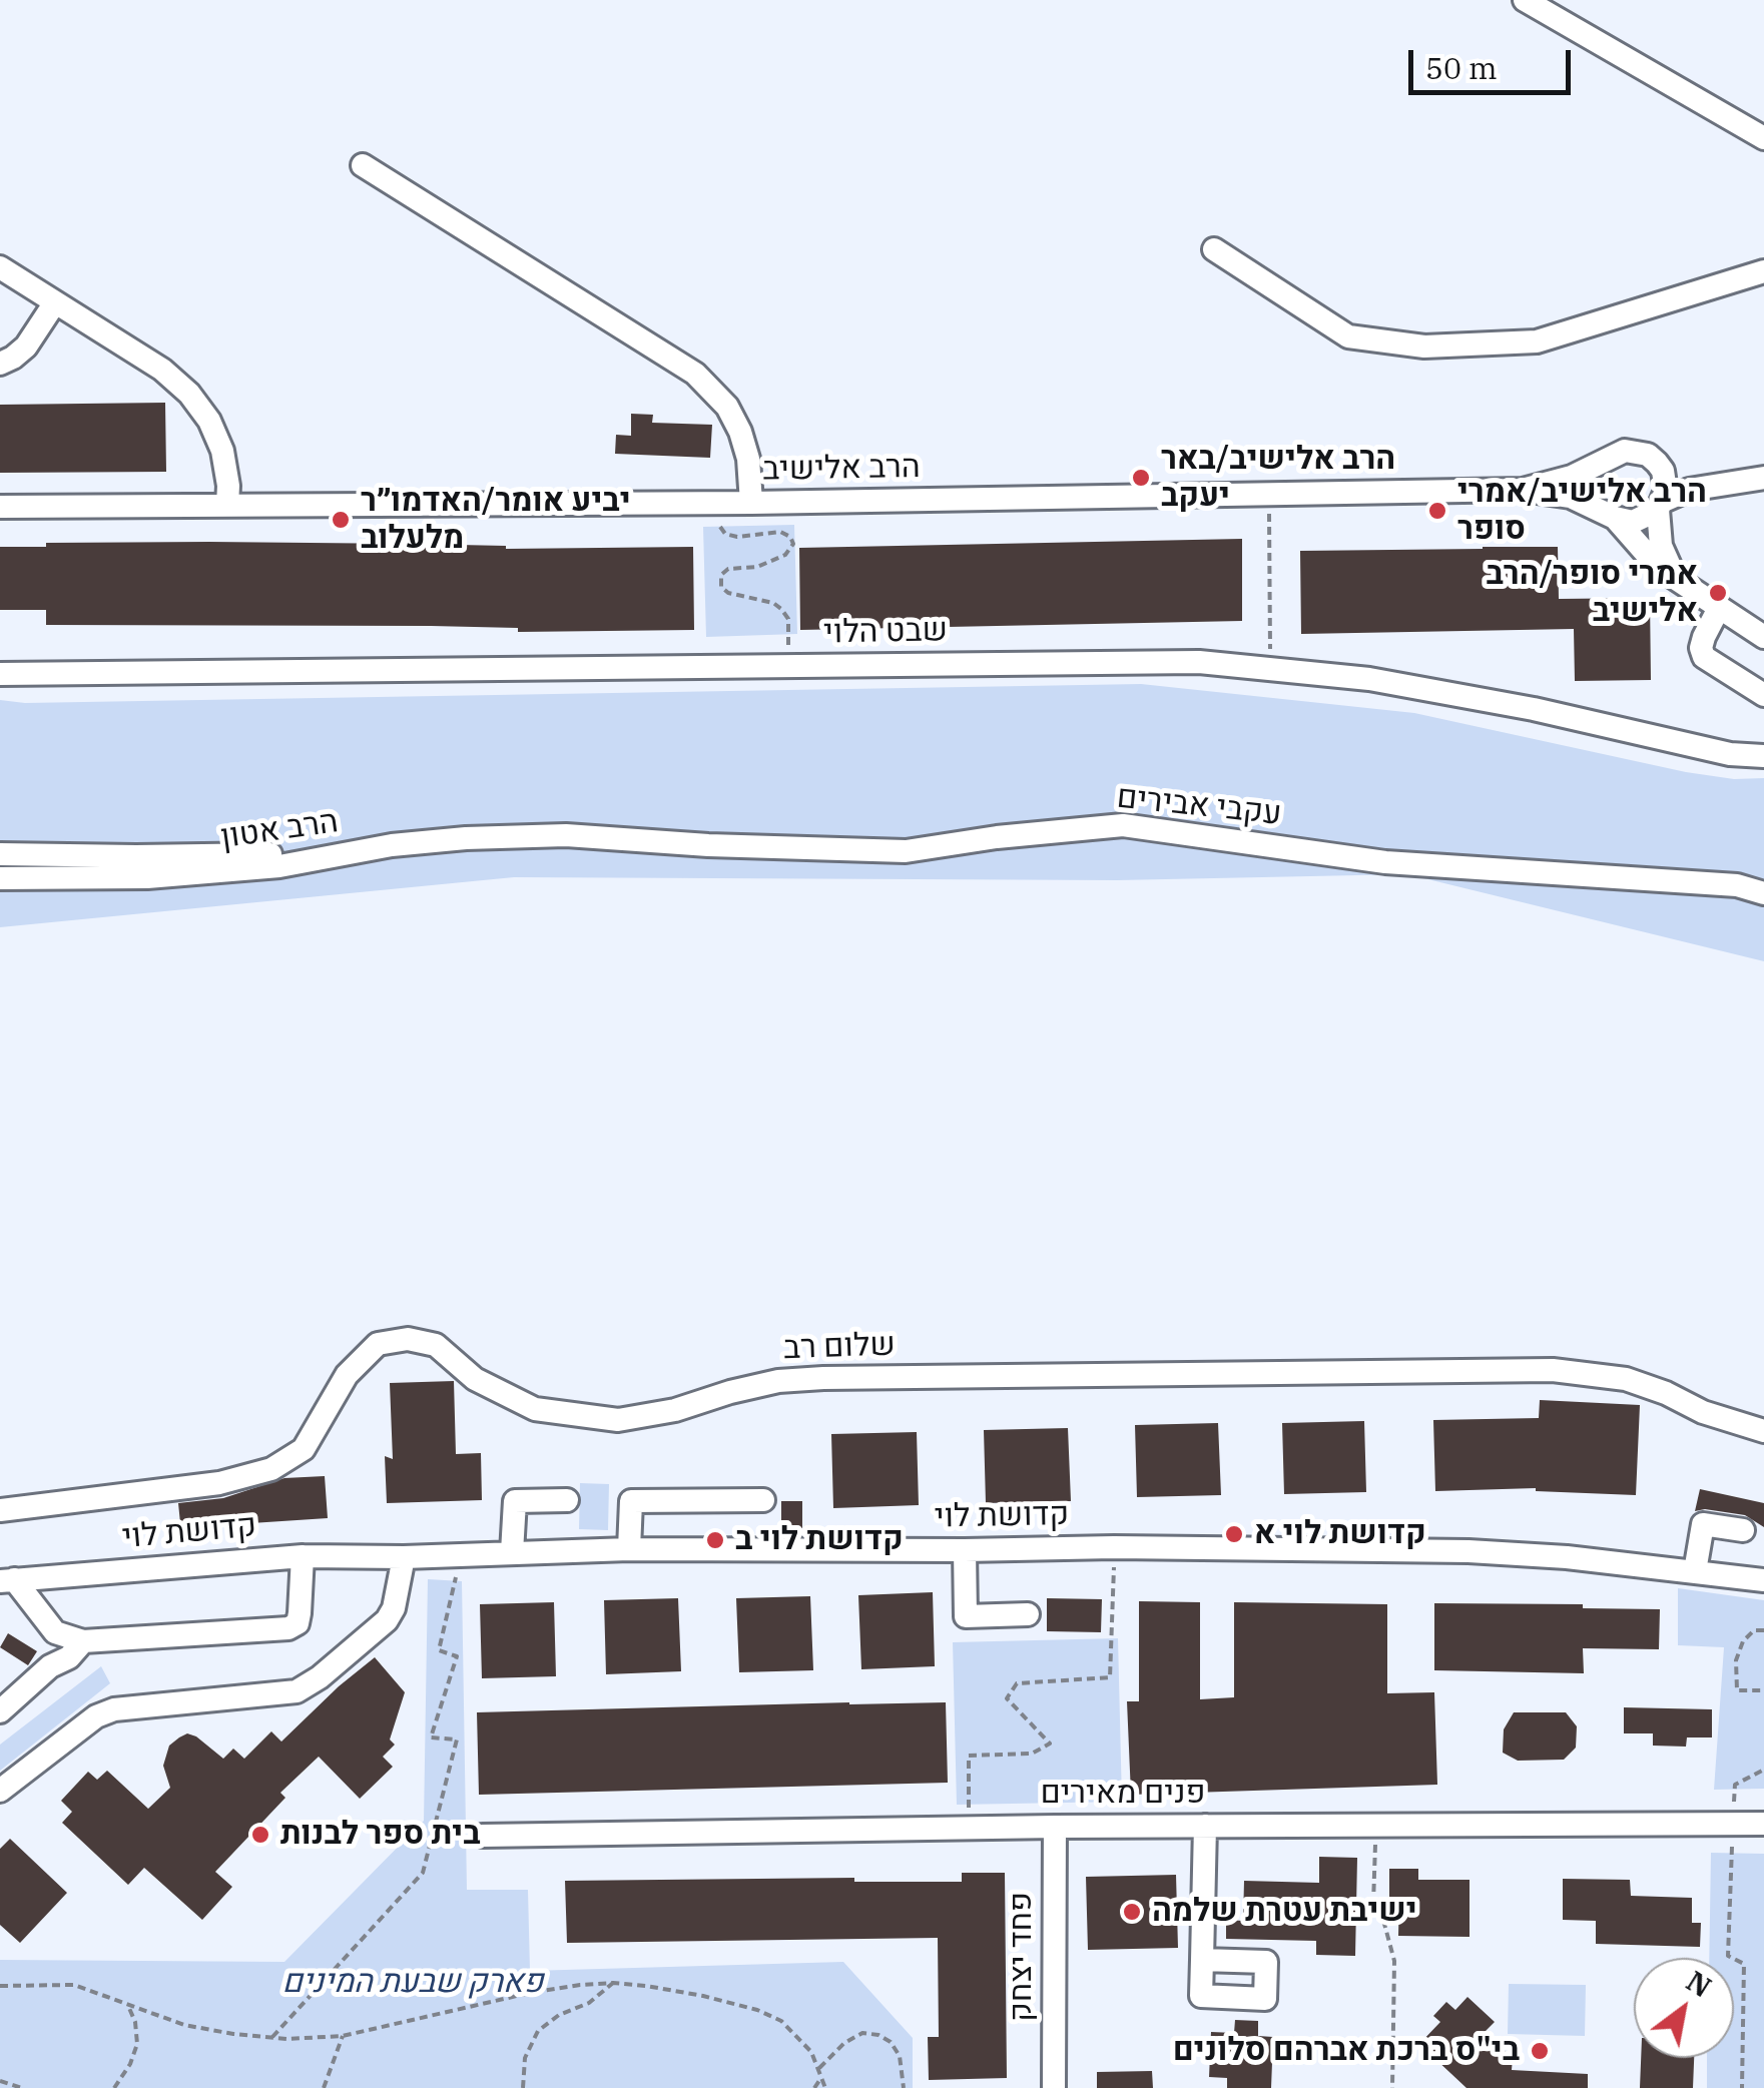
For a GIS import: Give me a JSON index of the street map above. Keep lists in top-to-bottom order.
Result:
{
  "streets": {
    "street": [
      "הרב אלישיב",
      "שבט הלוי",
      "עקבי אבירים",
      "הרב אטון",
      "שלום רב",
      "קדושת לוי",
      "פנים מאירים",
      "פחד יצחק"
    ]
  },
  "crossings": [
    ["עקבי אבירים", "הרב אטון"],
    ["פנים מאירים", "פחד יצחק"]
  ],
  "parks": ["פארק שבעת המינים"],
  "places": [
    "הרב אלישיב/באר יעקב",
    "הרב אלישיב/אמרי סופר",
    "יביע אומר/האדמו״ר מלעלוב",
    "אמרי סופר/הרב אלישיב",
    "קדושת לוי א",
    "קדושת לוי ב",
    "בית ספר לבנות",
    "ישיבת עטרת שלמה",
    "בי\"ס ברכת אברהם סלונים"
  ],
  "scale_bar": "50 m",
  "north": "top right"
}
